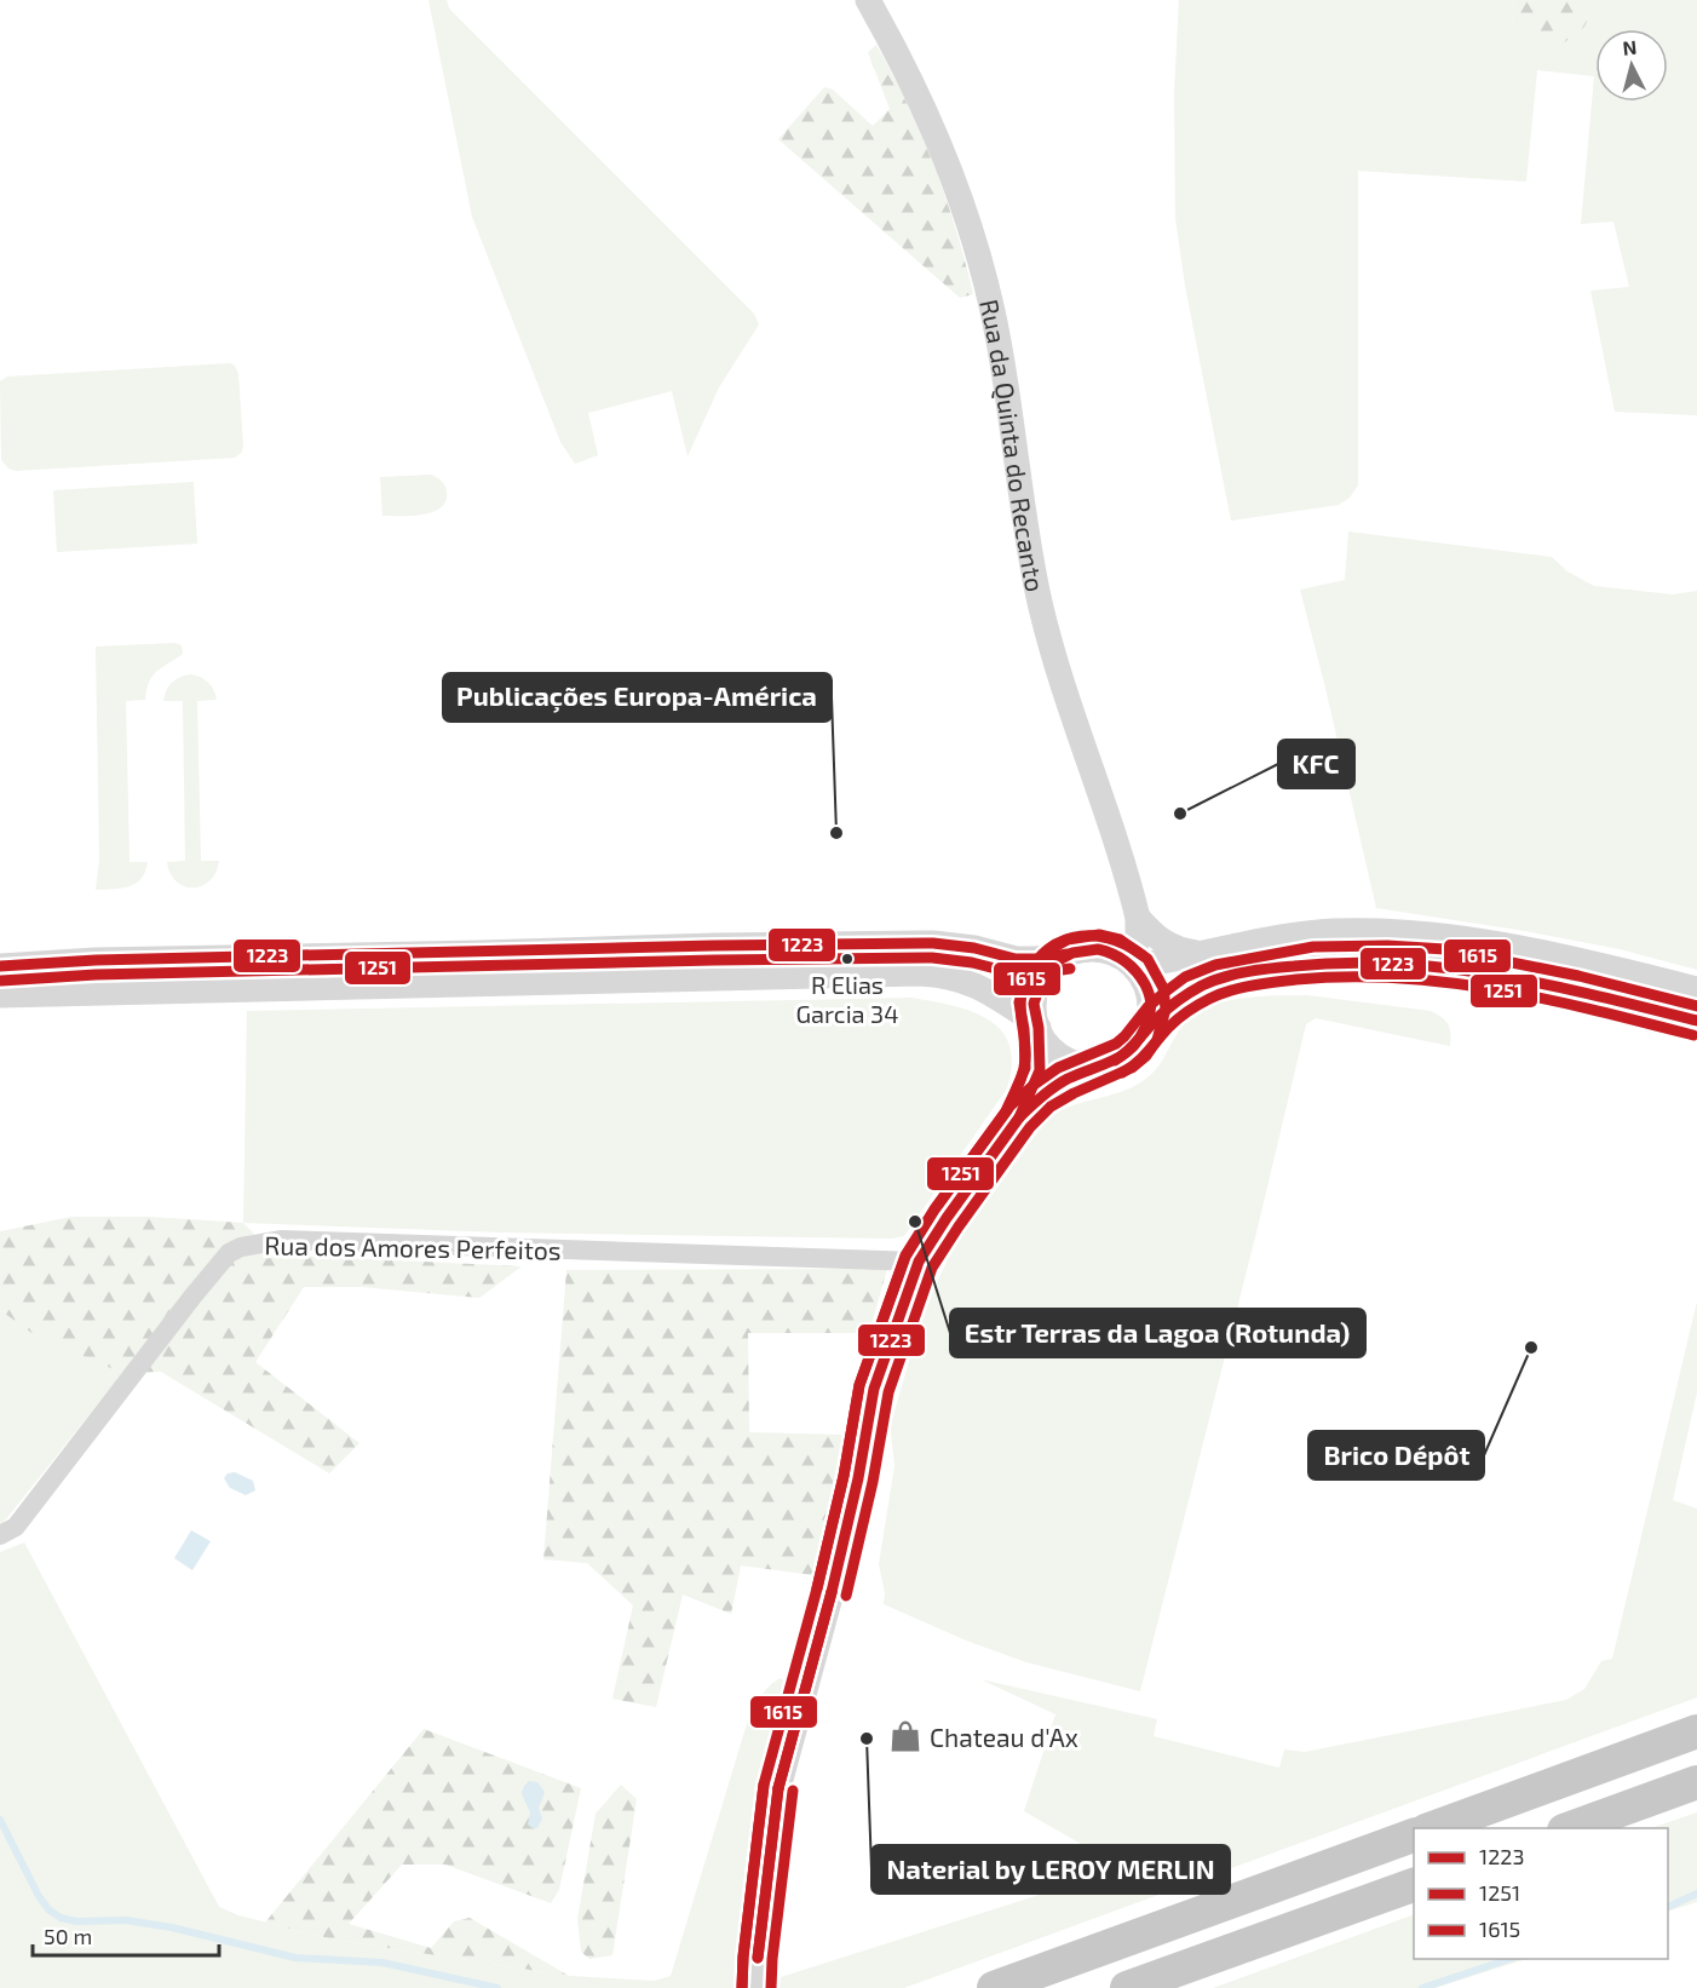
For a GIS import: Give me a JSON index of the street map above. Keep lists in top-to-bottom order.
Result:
{
  "streets": {
    "street": ["Rua da Quinta do Recanto", "Rua dos Amores Perfeitos"]
  },
  "places": {
    "other": [
      "KFC",
      "Publicações Europa-América",
      "R Elias Garcia 34",
      "Estr Terras da Lagoa (Rotunda)",
      "Brico Dépôt",
      "Naterial by LEROY MERLIN"
    ],
    "shop": ["Chateau d'Ax"]
  },
  "lines": ["transit line 1251", "transit line 1615", "transit line 1223"],
  "legend": ["1223", "1251", "1615"],
  "scale_bar": "50 m",
  "north": "top"
}
